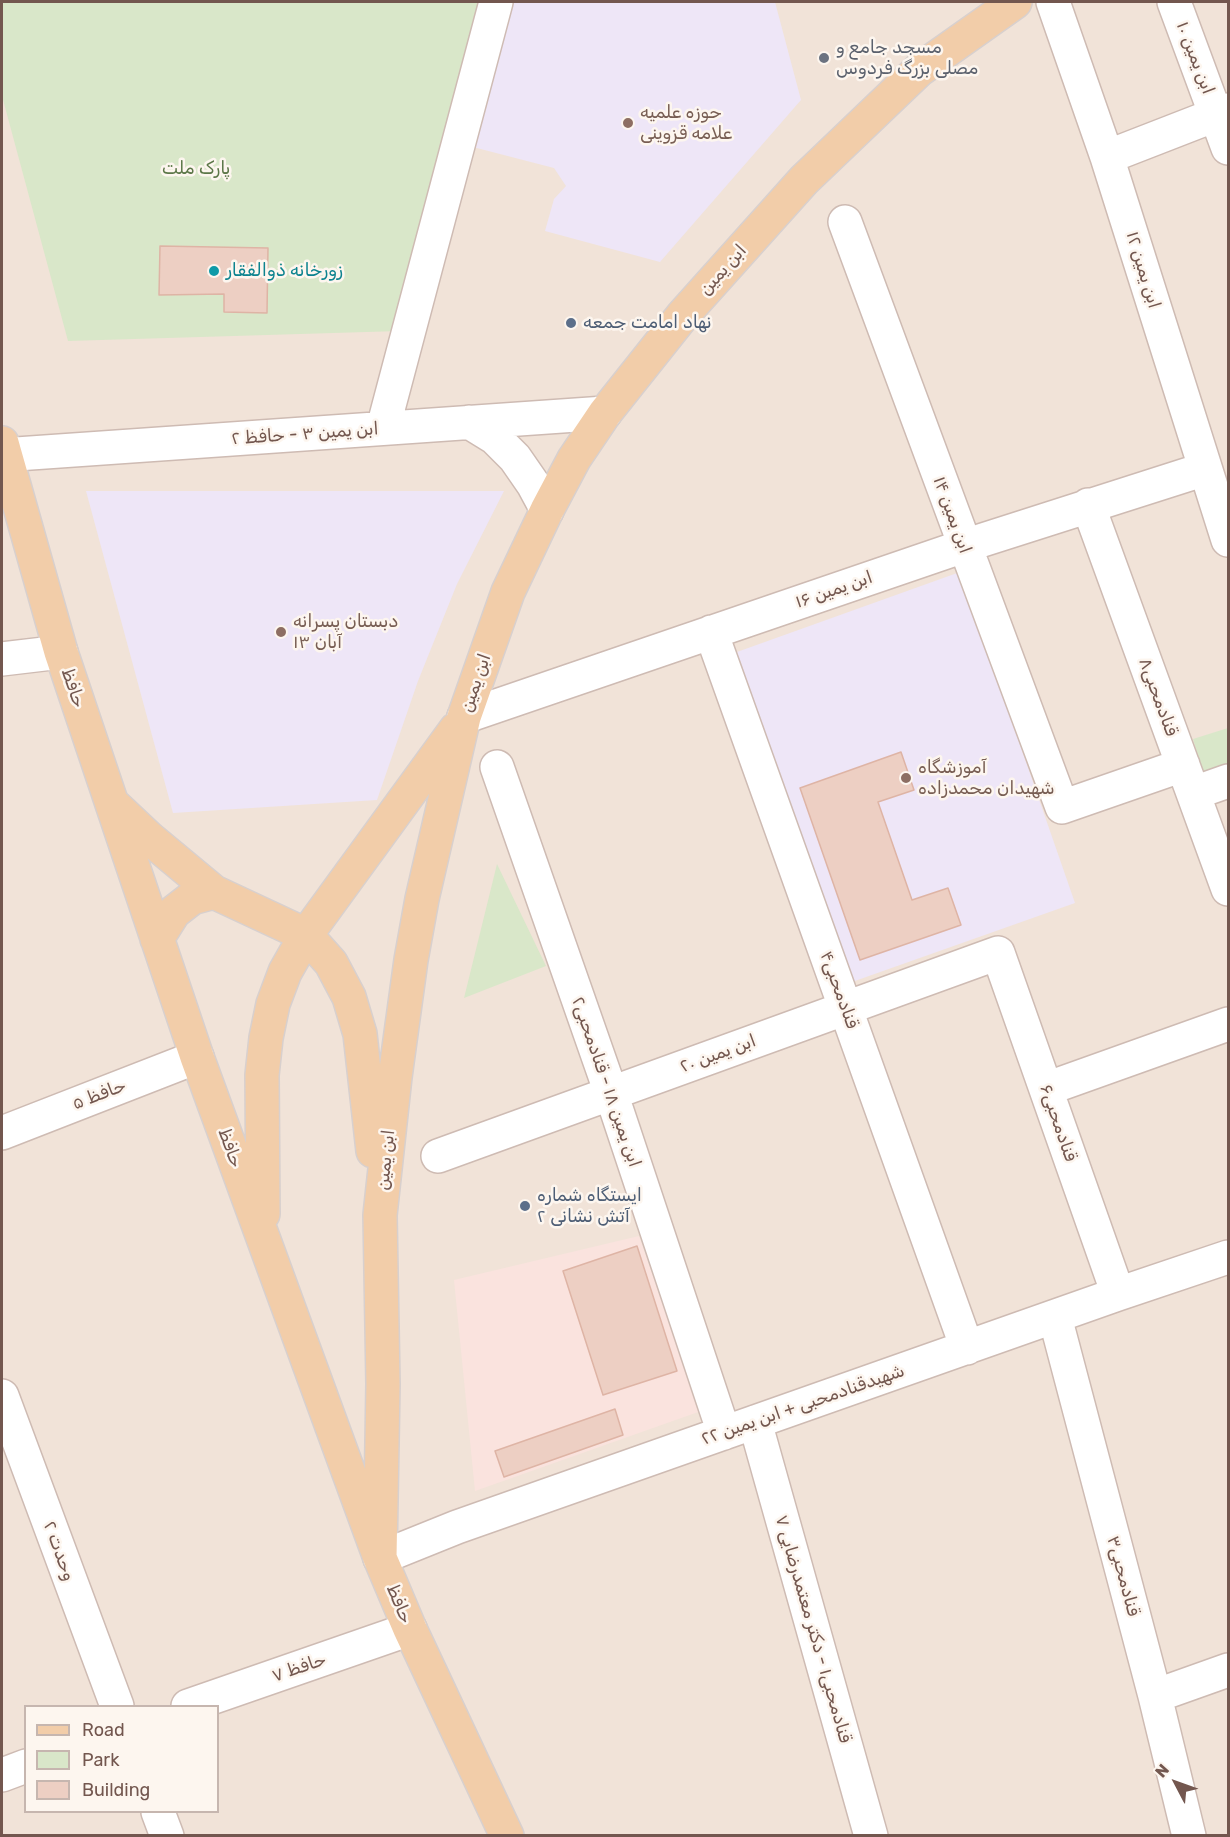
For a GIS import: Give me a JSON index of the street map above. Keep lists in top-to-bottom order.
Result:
{
  "streets": {
    "main road": ["ابن یمین", "حافظ"],
    "street": [
      "ابن یمین ۱۰",
      "ابن یمین ۱۲",
      "ابن یمین ۳ - حافظ ۲",
      "ابن یمین ۱۴",
      "ابن یمین ۱۶",
      "قنادمحبی۸",
      "قنادمحبی۴",
      "ابن یمین ۲۰",
      "ابن یمین ۱۸ - قنادمحبی۲",
      "حافظ ۵",
      "قنادمحبی۶",
      "شهیدقنادمحبی + ابن یمین ۲۲",
      "وحدت ۲",
      "قنادمحبی۳",
      "قنادمحبی۱ - دکتر معتمدرضایی ۷",
      "حافظ ۷"
    ]
  },
  "crossings": [
    ["ابن یمین", "ابن یمین ۳ - حافظ ۲"],
    ["ابن یمین", "ابن یمین ۱۶"],
    ["ابن یمین", "حافظ"],
    ["ابن یمین", "شهیدقنادمحبی + ابن یمین ۲۲"],
    ["ابن یمین ۱۲", "ابن یمین ۱۶"],
    ["ابن یمین ۳ - حافظ ۲", "حافظ"],
    ["ابن یمین ۱۴", "ابن یمین ۱۶"],
    ["ابن یمین ۱۴", "قنادمحبی۸"],
    ["ابن یمین ۱۶", "قنادمحبی۸"],
    ["ابن یمین ۱۶", "قنادمحبی۴"],
    ["حافظ", "حافظ ۵"],
    ["حافظ", "شهیدقنادمحبی + ابن یمین ۲۲"],
    ["حافظ", "حافظ ۷"],
    ["قنادمحبی۴", "ابن یمین ۲۰"],
    ["قنادمحبی۴", "شهیدقنادمحبی + ابن یمین ۲۲"],
    ["ابن یمین ۲۰", "ابن یمین ۱۸ - قنادمحبی۲"],
    ["ابن یمین ۲۰", "قنادمحبی۶"],
    ["ابن یمین ۱۸ - قنادمحبی۲", "شهیدقنادمحبی + ابن یمین ۲۲"],
    ["قنادمحبی۶", "شهیدقنادمحبی + ابن یمین ۲۲"],
    ["شهیدقنادمحبی + ابن یمین ۲۲", "قنادمحبی۳"],
    ["شهیدقنادمحبی + ابن یمین ۲۲", "قنادمحبی۱ - دکتر معتمدرضایی ۷"]
  ],
  "parks": ["پارک ملت"],
  "places": [
    "مسجد جامع و مصلی بزرگ فردوس",
    "حوزه علمیه علامه قزوینی",
    "زورخانه ذوالفقار",
    "نهاد امامت جمعه",
    "دبستان پسرانه ۱۳ آبان",
    "آموزشگاه شهیدان محمدزاده",
    "ایستگاه شماره ۲ آتش نشانی"
  ],
  "legend": ["Road", "Park", "Building"],
  "north": "top left"
}
